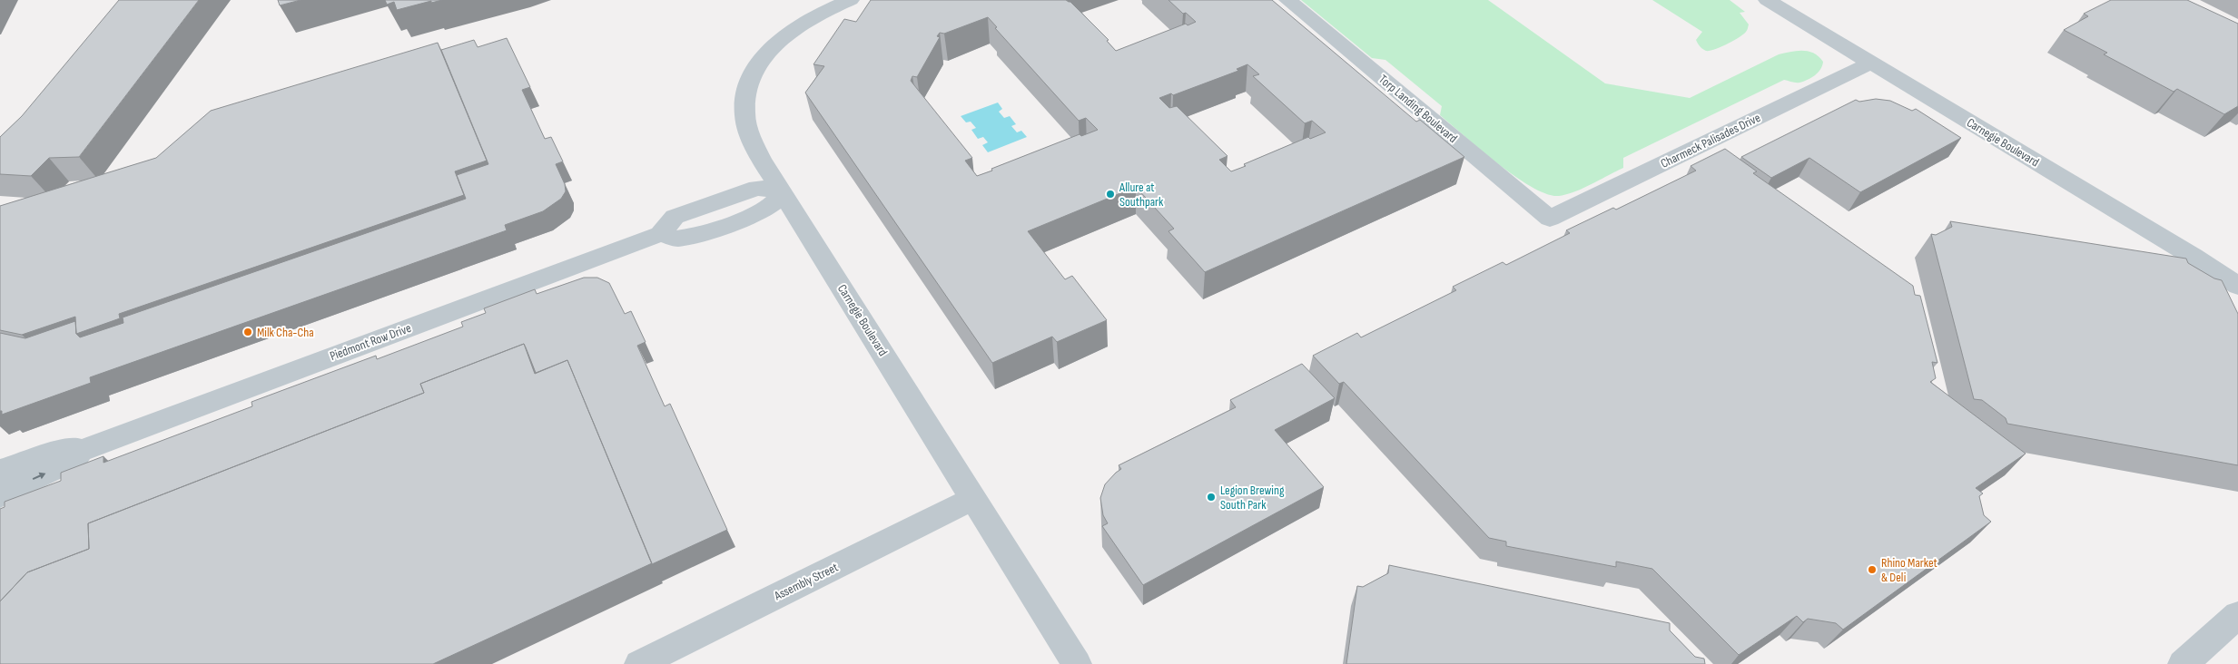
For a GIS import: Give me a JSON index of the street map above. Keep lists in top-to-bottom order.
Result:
{
  "streets": {
    "street": [
      "Torp Landing Boulevard",
      "Charmeck Palisades Drive",
      "Carnegie Boulevard",
      "Piedmont Row Drive",
      "Assembly Street"
    ]
  },
  "crossings": [
    ["Torp Landing Boulevard", "Charmeck Palisades Drive"],
    ["Charmeck Palisades Drive", "Carnegie Boulevard"],
    ["Carnegie Boulevard", "Piedmont Row Drive"],
    ["Carnegie Boulevard", "Assembly Street"]
  ],
  "places": [
    "Allure at Southpark",
    "Milk Cha-Cha",
    "Legion Brewing South Park",
    "Rhino Market & Deli"
  ]
}
